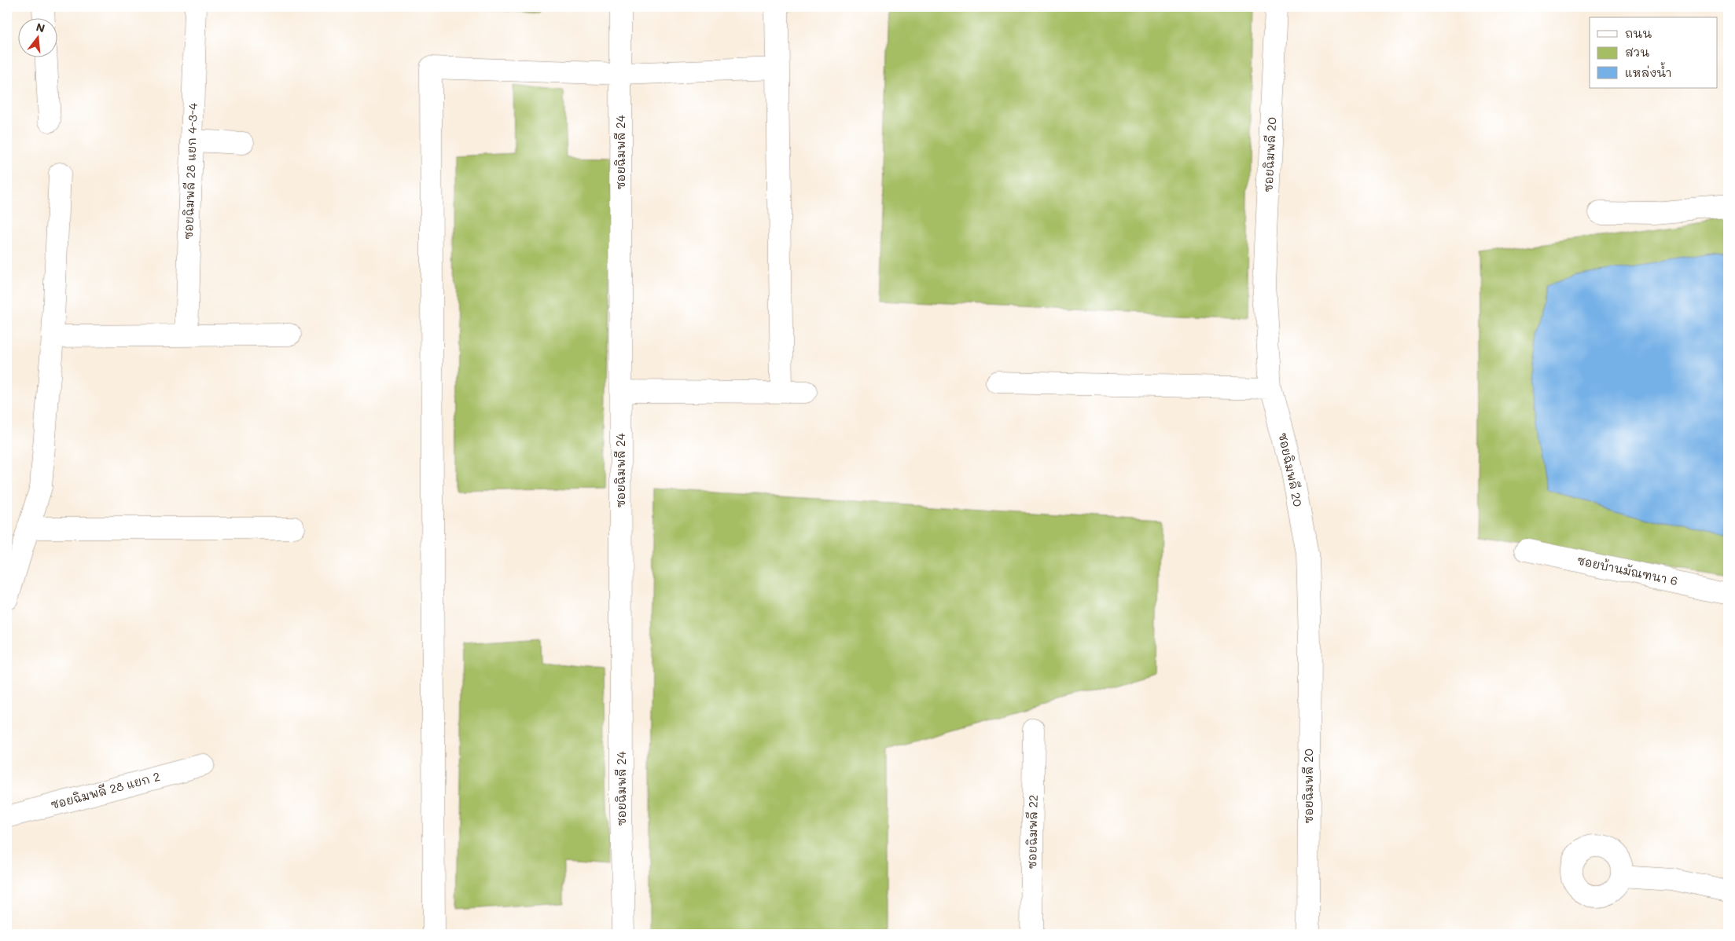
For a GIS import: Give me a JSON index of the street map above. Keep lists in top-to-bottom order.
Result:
{
  "streets": {
    "street": [
      "ซอยฉิมพลี 24",
      "ซอยฉิมพลี 20",
      "ซอยฉิมพลี 28 แยก 4-3-4",
      "ซอยบ้านมัณฑนา 6",
      "ซอยฉิมพลี 28 แยก 2",
      "ซอยฉิมพลี 22"
    ]
  },
  "legend": ["ถนน", "สวน", "แหล่งน้ำ"],
  "north": "top"
}
